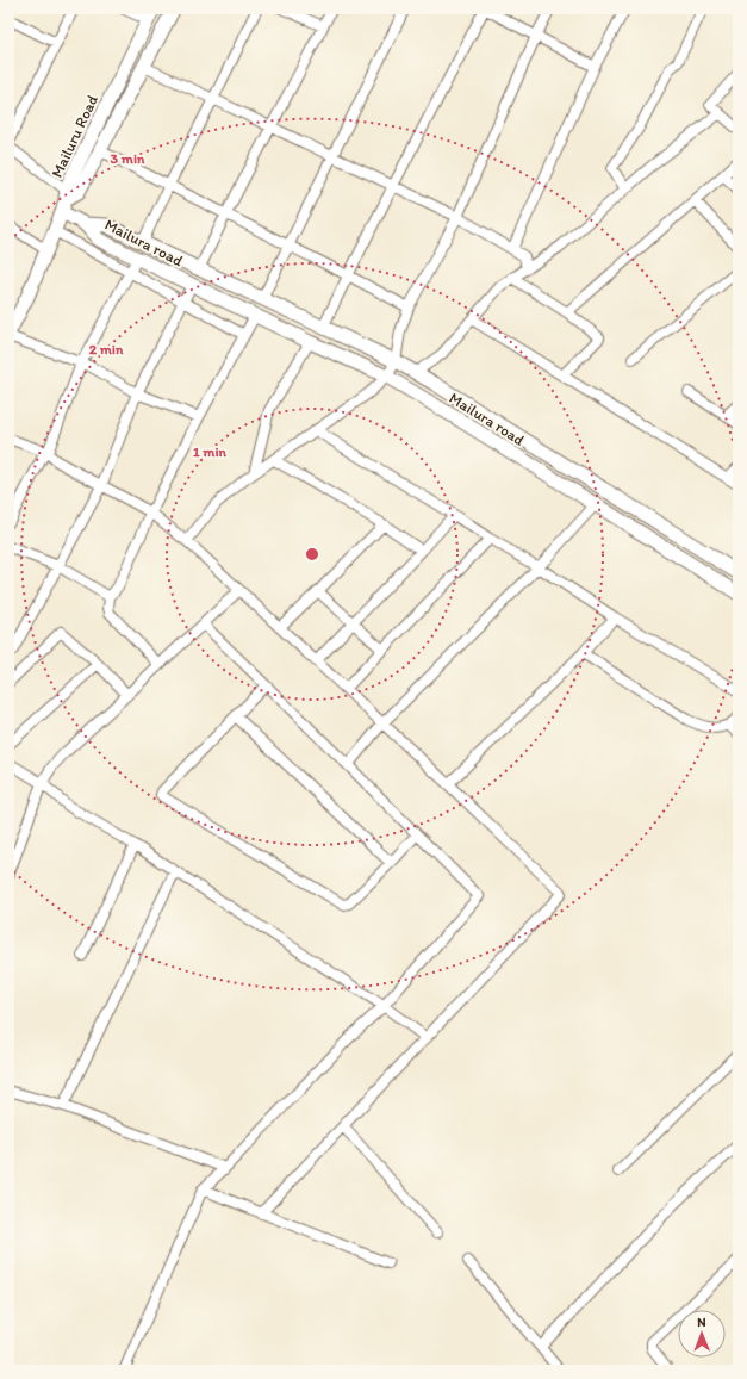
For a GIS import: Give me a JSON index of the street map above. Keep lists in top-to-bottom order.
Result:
{
  "streets": {
    "street": ["Mailuru Road", "Mailura road"]
  },
  "north": "top",
  "rings": ["3 min", "2 min", "1 min"]
}
